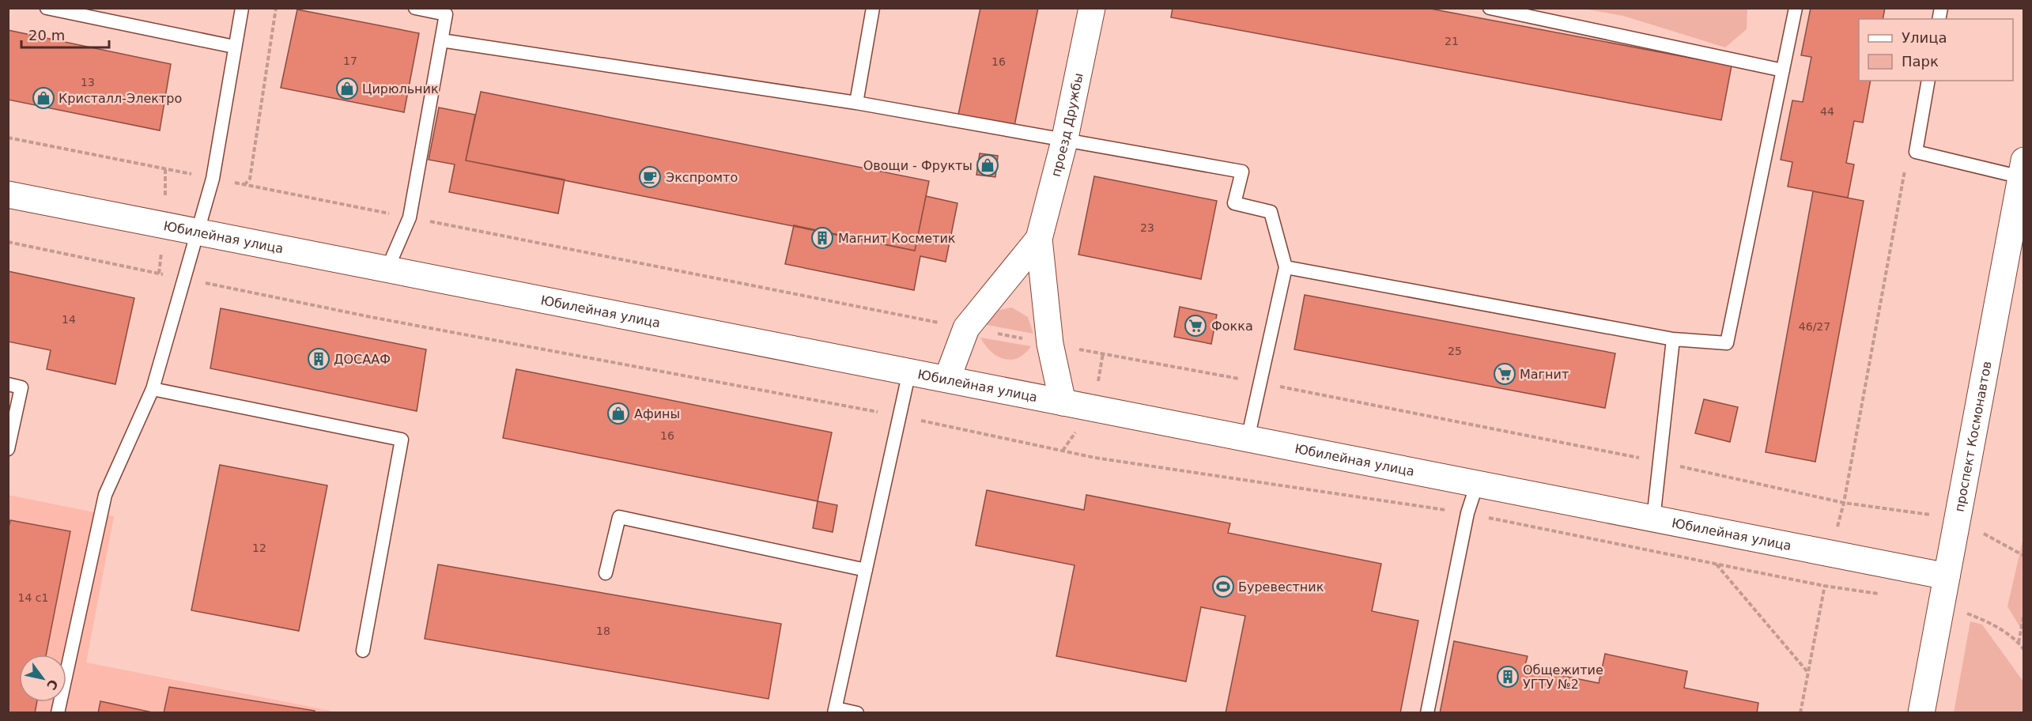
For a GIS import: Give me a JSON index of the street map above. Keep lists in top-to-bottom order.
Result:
{
  "streets": {
    "street": ["проезд Дружбы", "Юбилейная улица", "проспект Космонавтов"]
  },
  "crossings": [
    ["проезд Дружбы", "Юбилейная улица"],
    ["Юбилейная улица", "проспект Космонавтов"]
  ],
  "places": {
    "shop": [
      "Цирюльник",
      "Кристалл-Электро",
      "Овощи - Фрукты",
      "Афины"
    ],
    "cafe": ["Экспромто"],
    "building": ["Магнит Косметик", "ДОСААФ", "Общежитие УГТУ №2"],
    "supermarket": ["Фокка", "Магнит"],
    "sports": ["Буревестник"]
  },
  "house_numbers": [
    "21",
    "17",
    "16",
    "13",
    "44",
    "23",
    "14",
    "46/27",
    "25",
    "16",
    "12",
    "14 с1",
    "18"
  ],
  "legend": ["Улица", "Парк"],
  "scale_bar": "20 m",
  "north": "bottom right"
}
